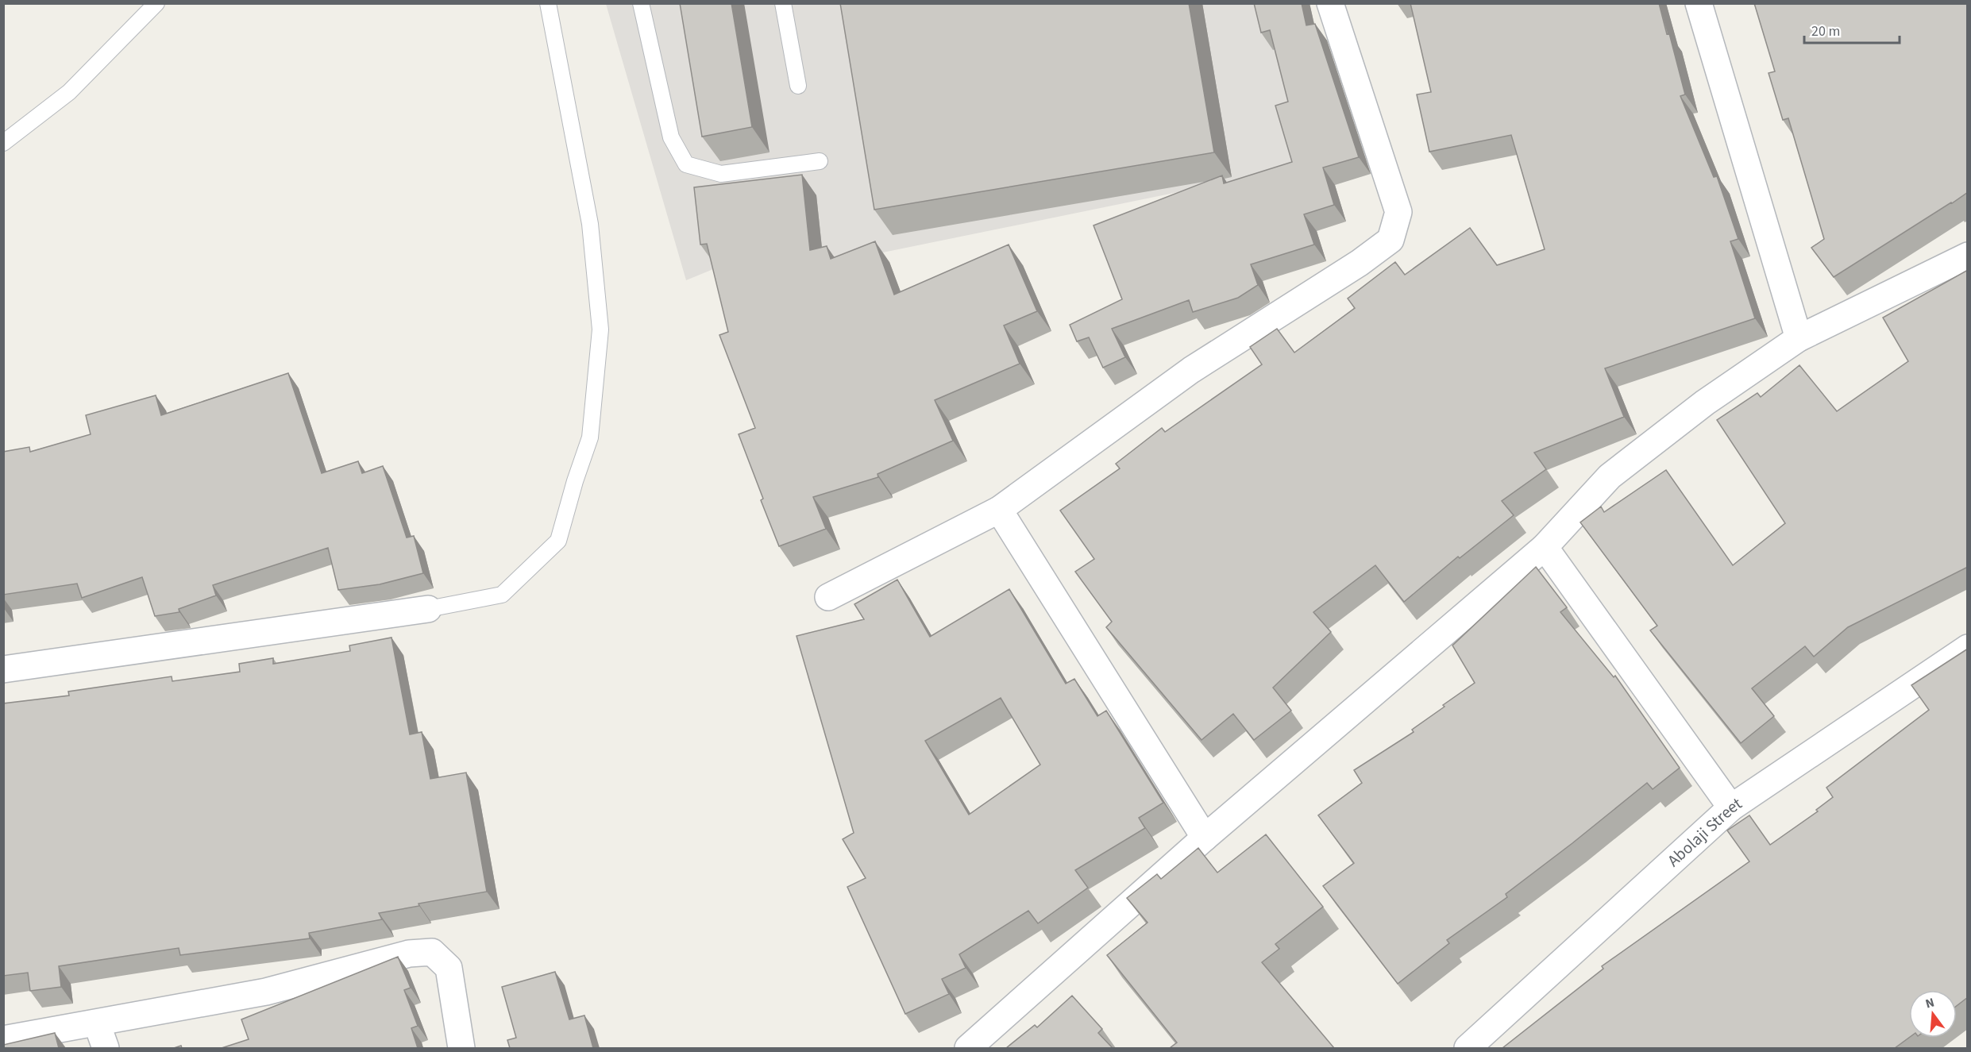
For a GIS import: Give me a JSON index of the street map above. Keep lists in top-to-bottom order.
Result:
{
  "streets": {
    "street": ["Abolaji Street"]
  },
  "scale_bar": "20 m",
  "north": "top"
}
